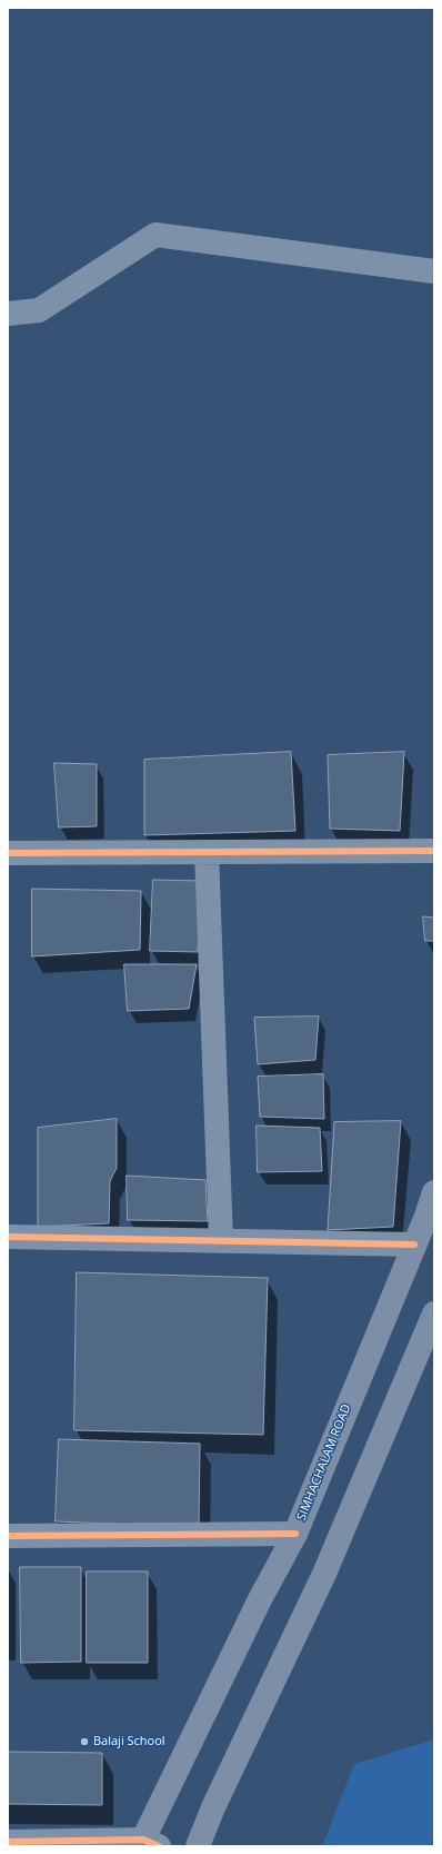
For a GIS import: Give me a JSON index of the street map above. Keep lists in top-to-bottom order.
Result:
{
  "streets": {
    "main road": ["SIMHACHALAM ROAD"]
  },
  "places": ["Balaji School"]
}
